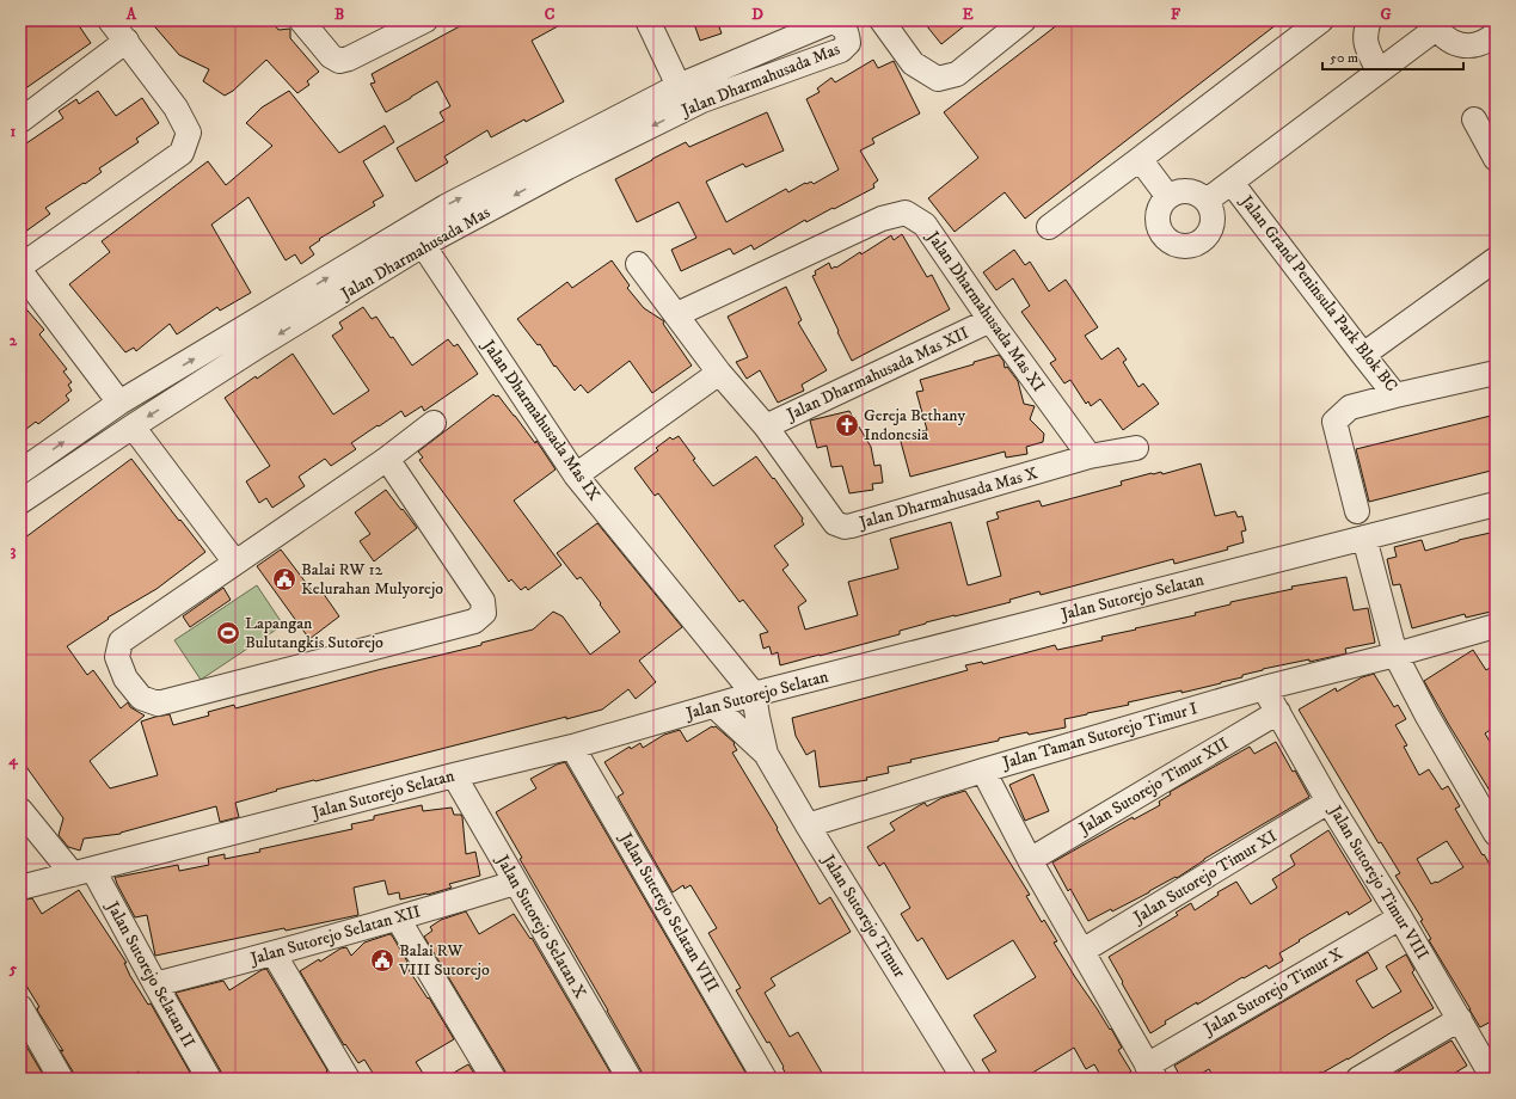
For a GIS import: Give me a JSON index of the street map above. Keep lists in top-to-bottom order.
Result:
{
  "streets": {
    "street": [
      "Jalan Dharmahusada Mas",
      "Jalan Grand Peninsula Park Blok BC",
      "Jalan Dharmahusada Mas XI",
      "Jalan Dharmahusada Mas XII",
      "Jalan Dharmahusada Mas IX",
      "Jalan Dharmahusada Mas X",
      "Jalan Sutorejo Selatan",
      "Jalan Taman Sutorejo Timur I",
      "Jalan Sutorejo Timur XII",
      "Jalan Sutorejo Timur XI",
      "Jalan Sutorejo Timur VIII",
      "Jalan Suterejo Selatan VIII",
      "Jalan Sutorejo Timur",
      "Jalan Sutorejo Selatan X",
      "Jalan Sutorejo Selatan XII",
      "Jalan Sutorejo Selatan II",
      "Jalan Sutorejo Timur X"
    ]
  },
  "crossings": [
    ["Jalan Dharmahusada Mas", "Jalan Dharmahusada Mas IX"],
    ["Jalan Dharmahusada Mas XI", "Jalan Dharmahusada Mas XII"],
    ["Jalan Dharmahusada Mas XI", "Jalan Dharmahusada Mas X"],
    ["Jalan Dharmahusada Mas XII", "Jalan Dharmahusada Mas X"],
    ["Jalan Dharmahusada Mas IX", "Jalan Sutorejo Selatan"],
    ["Jalan Dharmahusada Mas IX", "Jalan Sutorejo Timur"],
    ["Jalan Sutorejo Selatan", "Jalan Suterejo Selatan VIII"],
    ["Jalan Sutorejo Selatan", "Jalan Sutorejo Timur"],
    ["Jalan Sutorejo Selatan", "Jalan Sutorejo Selatan X"],
    ["Jalan Sutorejo Selatan", "Jalan Sutorejo Selatan II"],
    ["Jalan Taman Sutorejo Timur I", "Jalan Sutorejo Timur VIII"],
    ["Jalan Taman Sutorejo Timur I", "Jalan Sutorejo Timur"],
    ["Jalan Sutorejo Timur XII", "Jalan Sutorejo Timur VIII"],
    ["Jalan Sutorejo Timur XI", "Jalan Sutorejo Timur VIII"],
    ["Jalan Sutorejo Timur VIII", "Jalan Sutorejo Timur X"],
    ["Jalan Sutorejo Selatan X", "Jalan Sutorejo Selatan XII"],
    ["Jalan Sutorejo Selatan XII", "Jalan Sutorejo Selatan II"]
  ],
  "places": {
    "church": ["Gereja Bethany Indonesia"],
    "public building": ["Balai RW 12 Kelurahan Mulyorejo", "Balai RW VIII Sutorejo"],
    "sports": ["Lapangan Bulutangkis Sutorejo"]
  },
  "scale_bar": "50 m",
  "grid": {
    "columns": [
      "A",
      "B",
      "C",
      "D",
      "E",
      "F",
      "G"
    ],
    "rows": [
      "1",
      "2",
      "3",
      "4",
      "5"
    ]
  }
}
